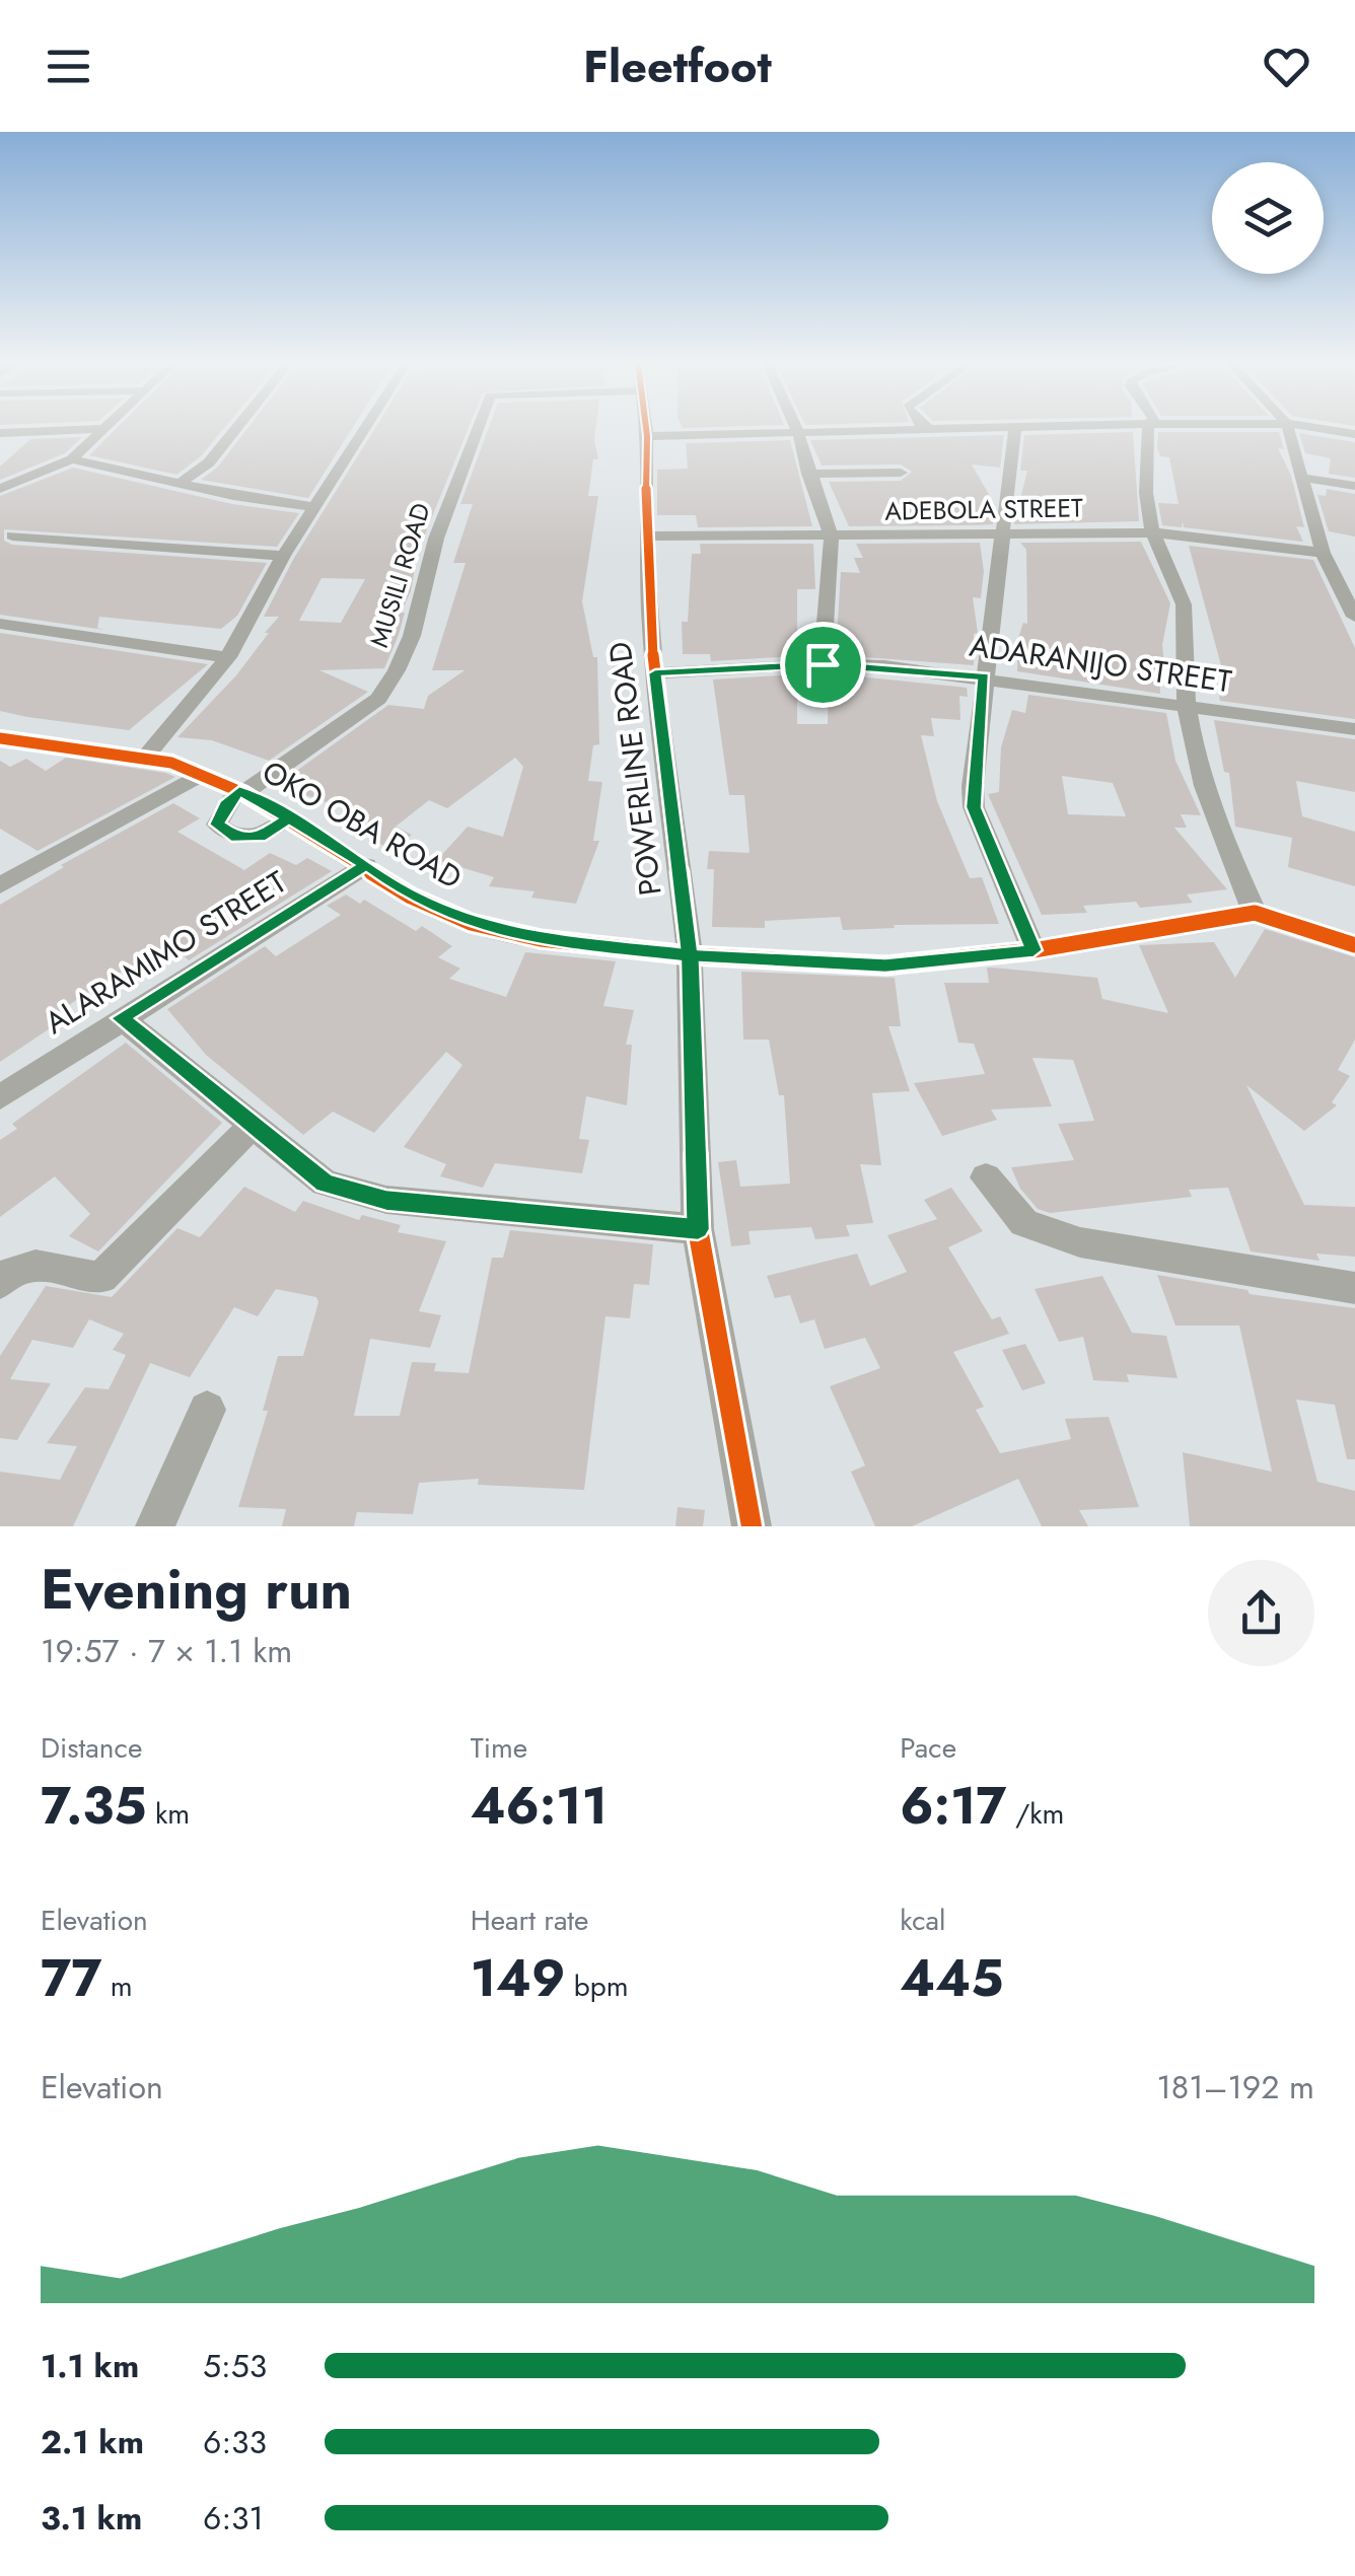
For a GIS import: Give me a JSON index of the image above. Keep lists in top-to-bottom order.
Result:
{
  "streets": {
    "street": [
      "ADEBOLA STREET",
      "MUSILI ROAD",
      "ADARANIJO STREET",
      "POWERLINE ROAD",
      "OKO OBA ROAD",
      "ALARAMIMO STREET"
    ]
  },
  "crossings": [
    ["ADEBOLA STREET", "POWERLINE ROAD"],
    ["MUSILI ROAD", "OKO OBA ROAD"],
    ["ADARANIJO STREET", "POWERLINE ROAD"],
    ["POWERLINE ROAD", "OKO OBA ROAD"],
    ["OKO OBA ROAD", "ALARAMIMO STREET"]
  ],
  "page": {
    "header": "Fleetfoot",
    "heading": ["Evening run", "19:57 · 7 × 1.1 km"],
    "stats": [
      ["Distance", "7.35 km"],
      ["Time", "46:11"],
      ["Pace", "6:17 /km"],
      ["Elevation", "77 m"],
      ["Heart rate", "149 bpm"],
      ["kcal", "445"]
    ],
    "chart": ["Elevation", "181–192 m"],
    "list": [
      {
        "name": "1.1 km",
        "note": "5:53"
      },
      {
        "name": "2.1 km",
        "note": "6:33"
      },
      {
        "name": "3.1 km",
        "note": "6:31"
      }
    ]
  }
}
